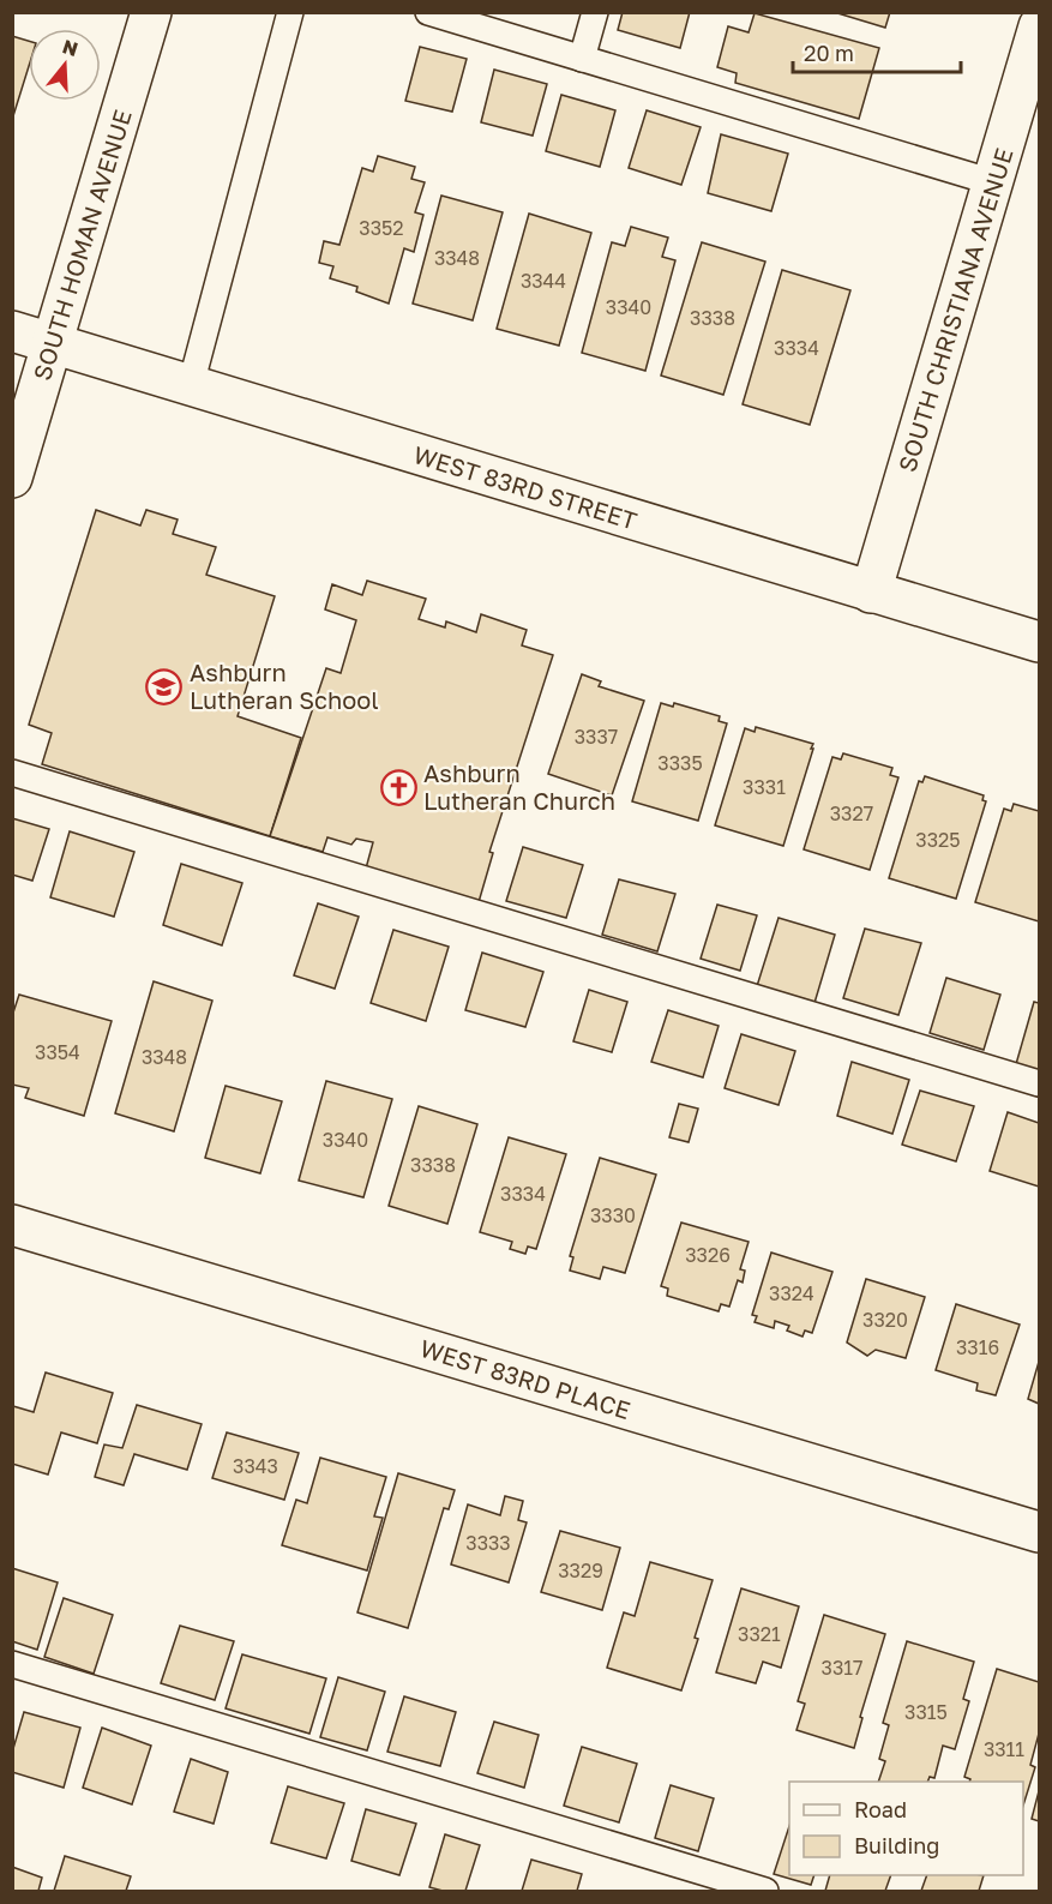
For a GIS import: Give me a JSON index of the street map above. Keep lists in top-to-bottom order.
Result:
{
  "streets": {
    "street": [
      "SOUTH HOMAN AVENUE",
      "SOUTH CHRISTIANA AVENUE",
      "WEST 83RD STREET",
      "WEST 83RD PLACE"
    ]
  },
  "crossings": [
    ["SOUTH HOMAN AVENUE", "WEST 83RD STREET"],
    ["SOUTH CHRISTIANA AVENUE", "WEST 83RD STREET"]
  ],
  "places": {
    "school or university": ["Ashburn Lutheran School"],
    "church": ["Ashburn Lutheran Church"]
  },
  "house_numbers": [
    "3352",
    "3348",
    "3344",
    "3340",
    "3338",
    "3334",
    "3337",
    "3335",
    "3331",
    "3327",
    "3325",
    "3354",
    "3348",
    "3340",
    "3338",
    "3334",
    "3330",
    "3326",
    "3324",
    "3320",
    "3316",
    "3343",
    "3333",
    "3329",
    "3321",
    "3317",
    "3315",
    "3311"
  ],
  "legend": ["Road", "Building"],
  "scale_bar": "20 m",
  "north": "top"
}
